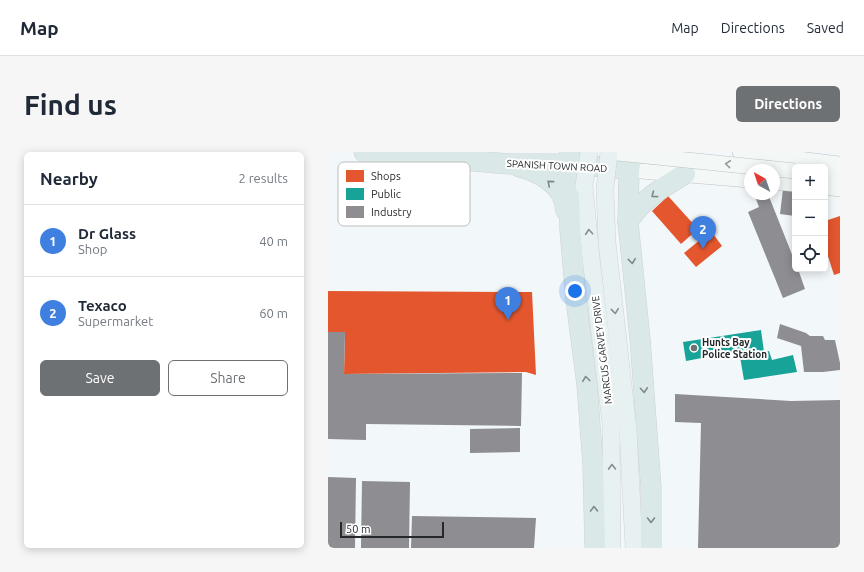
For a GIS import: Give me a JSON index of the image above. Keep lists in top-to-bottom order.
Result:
{
  "streets": {
    "highway": ["SPANISH TOWN ROAD", "MARCUS GARVEY DRIVE"]
  },
  "crossings": [
    ["SPANISH TOWN ROAD", "MARCUS GARVEY DRIVE"]
  ],
  "places": ["Hunts Bay Police Station"],
  "legend": ["Shops", "Public", "Industry"],
  "scale_bar": "50 m",
  "north": "top left",
  "page": {
    "header": "Map",
    "nav": ["Map", "Directions", "Saved"],
    "buttons": [
      "Directions",
      ["Save", "Share"]
    ],
    "title": "Find us",
    "heading": ["Nearby", "2 results"],
    "map_buttons": ["+", "−"],
    "list": [
      {
        "mark": "1",
        "name": "Dr Glass",
        "note": "Shop",
        "value": "40 m"
      },
      {
        "mark": "2",
        "name": "Texaco",
        "note": "Supermarket",
        "value": "60 m"
      }
    ],
    "pins": ["2", "1"],
    "scale": "50 m"
  }
}
